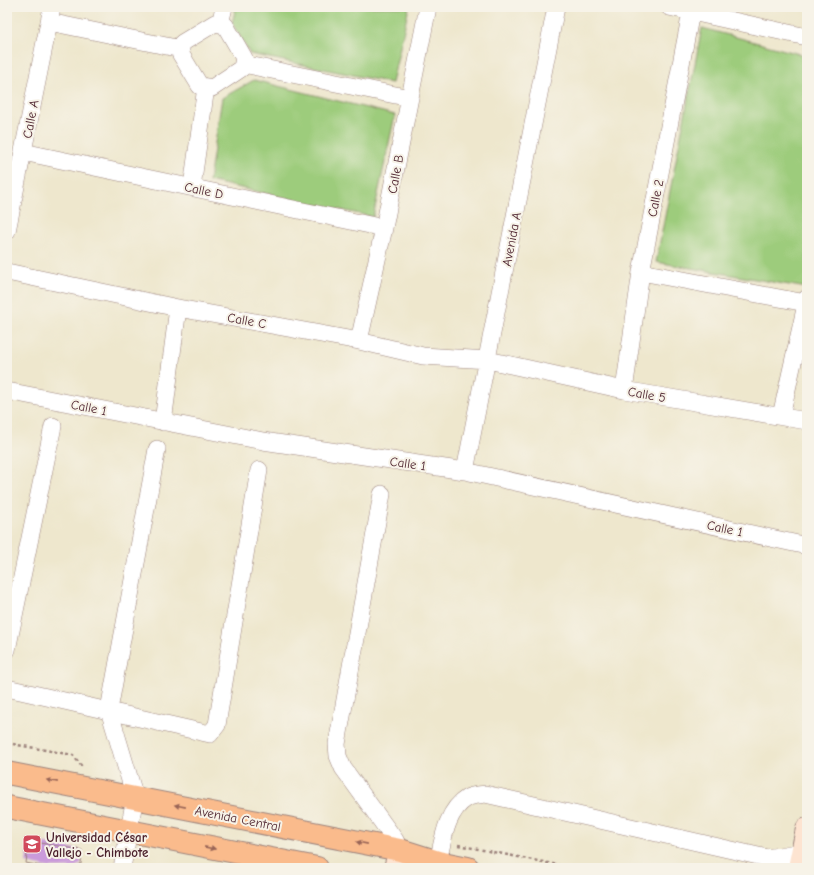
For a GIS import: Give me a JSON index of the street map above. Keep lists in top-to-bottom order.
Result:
{
  "streets": {
    "main road": ["Avenida Central"],
    "street": [
      "Calle A",
      "Calle B",
      "Calle D",
      "Calle 2",
      "Avenida A",
      "Calle C",
      "Calle 5",
      "Calle 1"
    ]
  },
  "crossings": [
    ["Calle A", "Calle D"],
    ["Calle B", "Calle D"],
    ["Calle B", "Calle C"],
    ["Calle 2", "Calle 5"],
    ["Avenida A", "Calle C"],
    ["Avenida A", "Calle 5"],
    ["Avenida A", "Calle 1"],
    ["Calle C", "Calle 5"]
  ],
  "places": {
    "school or university": ["Universidad César Vallejo - Chimbote"]
  }
}
